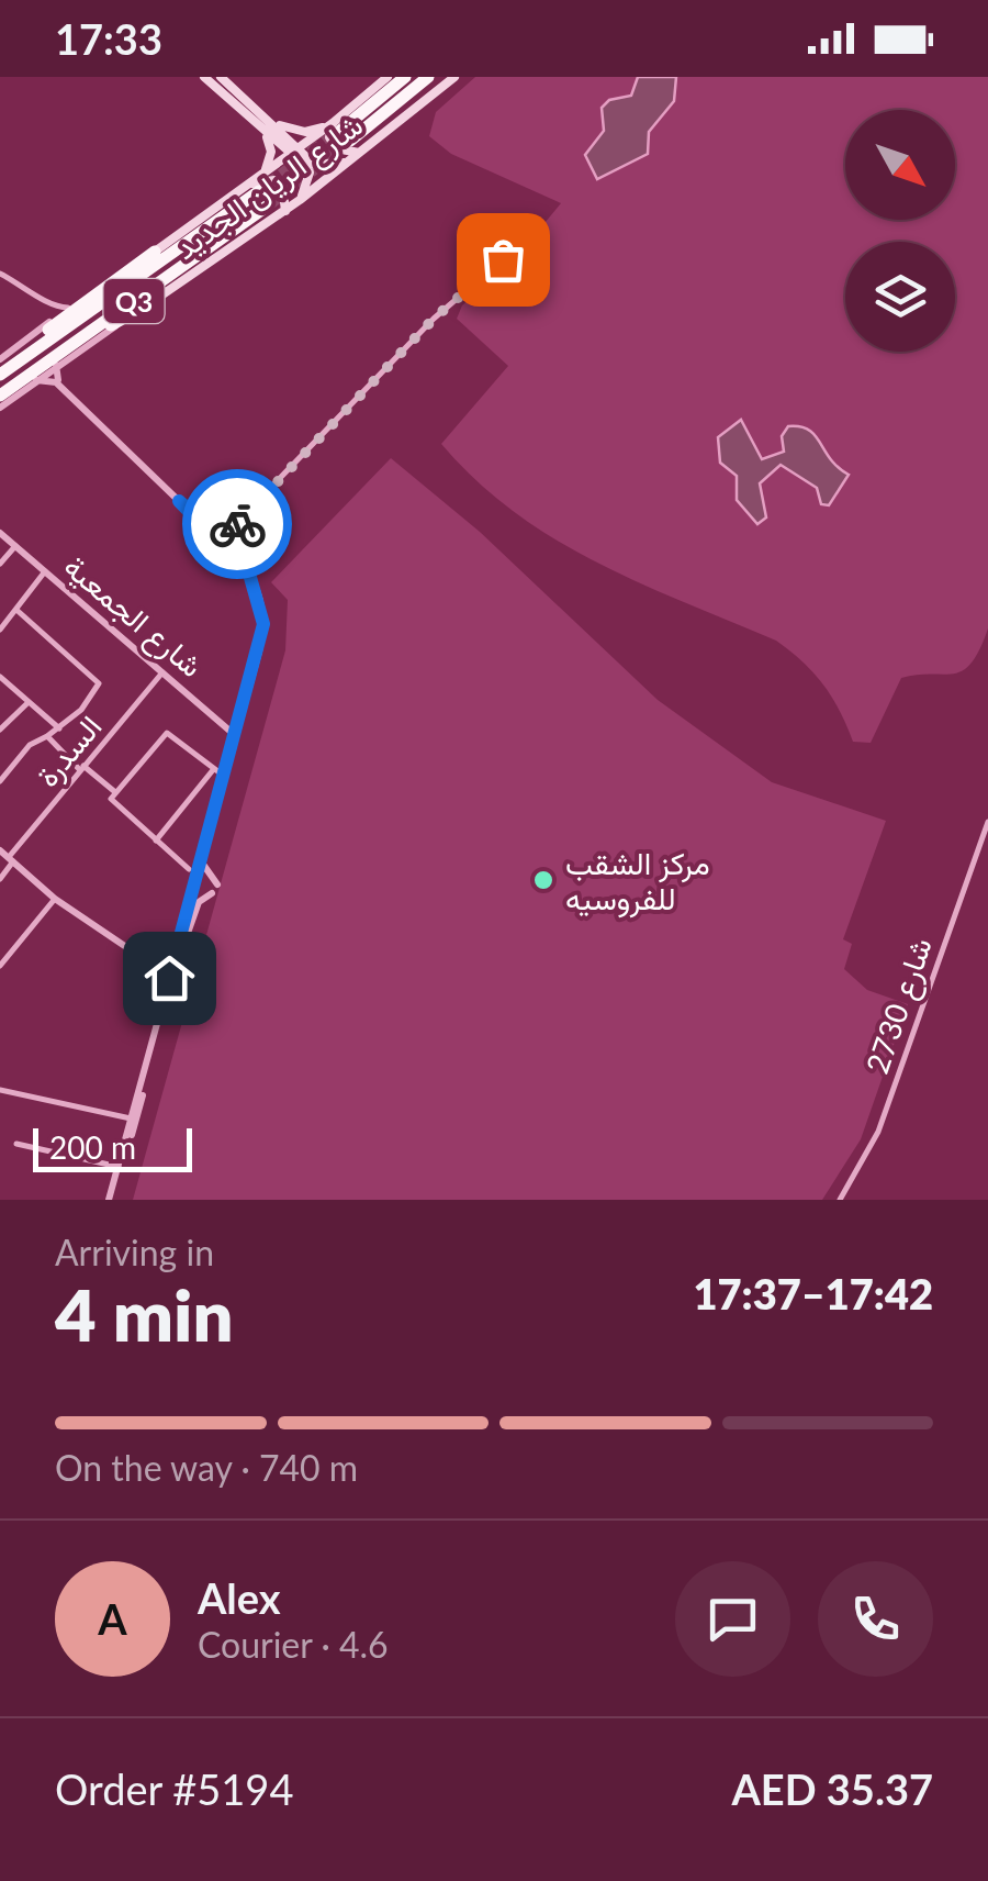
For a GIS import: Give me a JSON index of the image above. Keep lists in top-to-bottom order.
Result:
{
  "streets": {
    "highway": ["شارع الريان الجديد", "Q3"],
    "street": ["شارع الجمعية", "السدرة", "شارع 2730"]
  },
  "crossings": [
    ["شارع الجمعية", "السدرة"]
  ],
  "places": ["مركز الشقب للفروسيه"],
  "scale_bar": "200 m",
  "north": "bottom right",
  "page": {
    "status": "17:33",
    "scale": "200 m",
    "heading": ["4 min", "Arriving in", "17:37–17:42"],
    "panel": [
      "Alex",
      "Courier · 4.6",
      "Order #5194",
      "AED 35.37"
    ],
    "bar": "On the way · 740 m",
    "round": "A"
  }
}
